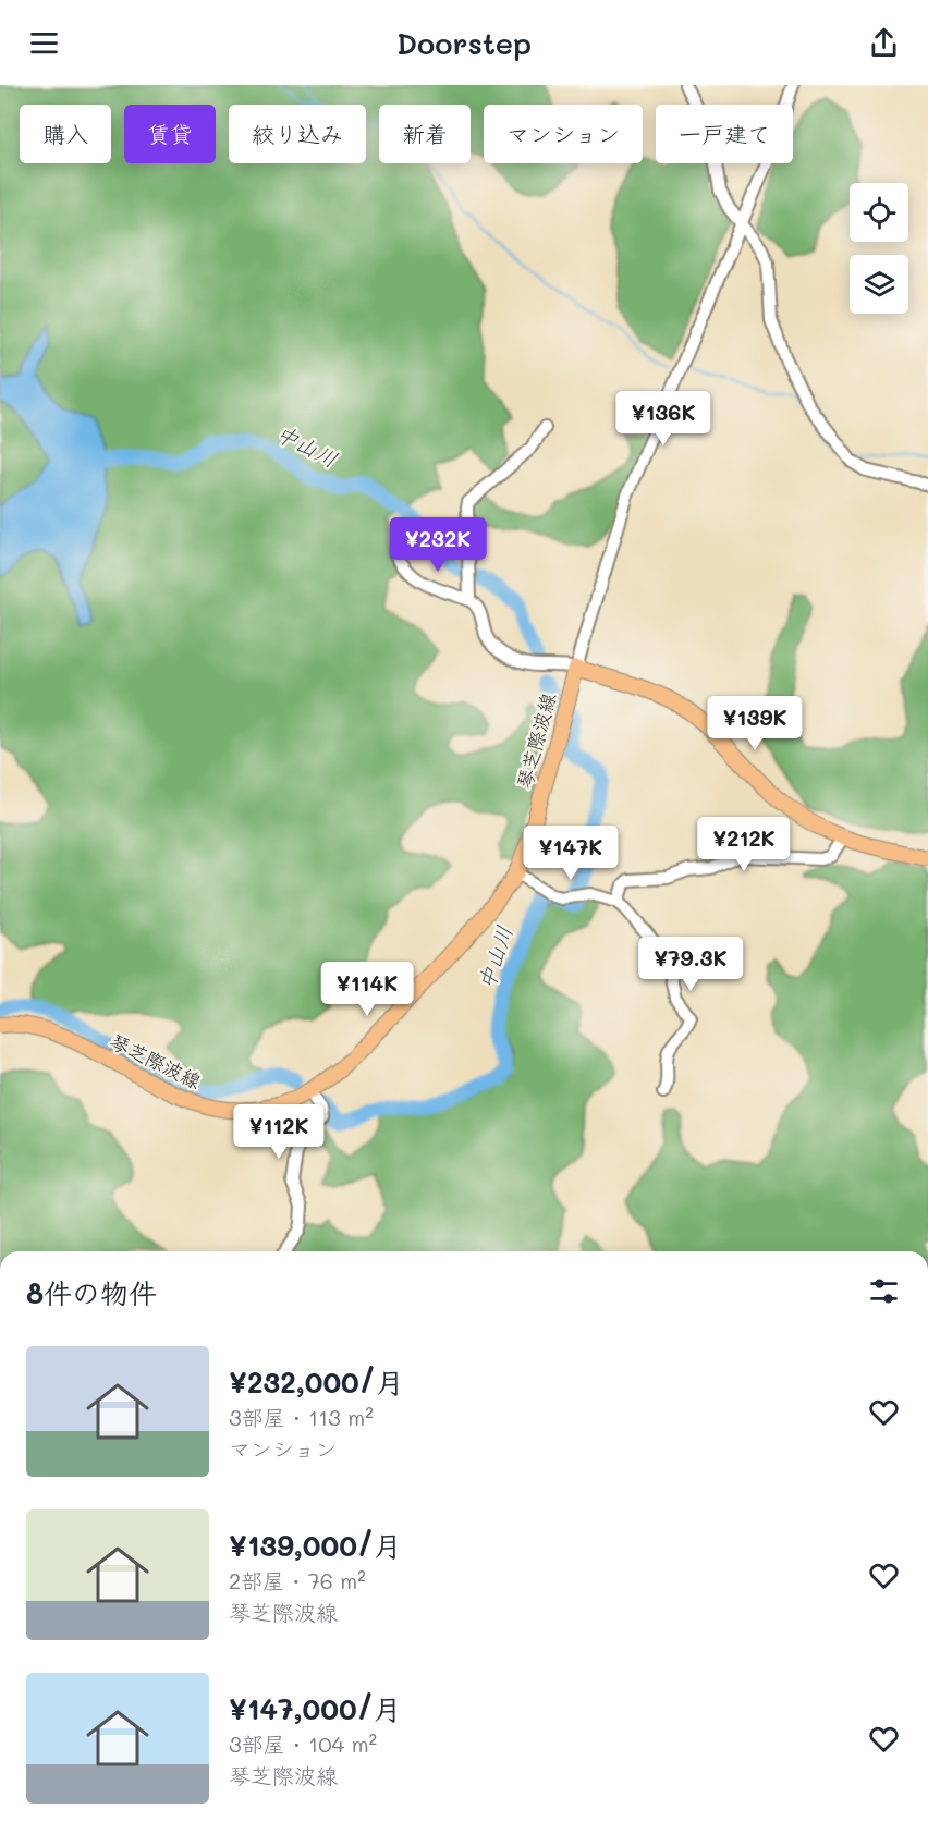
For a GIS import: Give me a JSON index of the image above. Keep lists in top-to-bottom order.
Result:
{
  "streets": {
    "main road": ["琴芝際波線"]
  },
  "water": ["中山川"],
  "page": {
    "header": "Doorstep",
    "chip": [
      "購入",
      "賃貸",
      "絞り込み",
      "新着",
      "マンション",
      "一戸建て"
    ],
    "price": [
      "¥136K",
      "¥232K",
      "¥139K",
      "¥212K",
      "¥147K",
      "¥79.3K",
      "¥114K",
      "¥112K"
    ],
    "heading": "8件の物件",
    "list": [
      {
        "name": "¥232,000/月",
        "note": "3部屋 · 113 m² · マンション"
      },
      {
        "name": "¥139,000/月",
        "note": "2部屋 · 76 m² · 琴芝際波線"
      },
      {
        "name": "¥147,000/月",
        "note": "3部屋 · 104 m² · 琴芝際波線"
      }
    ]
  }
}
